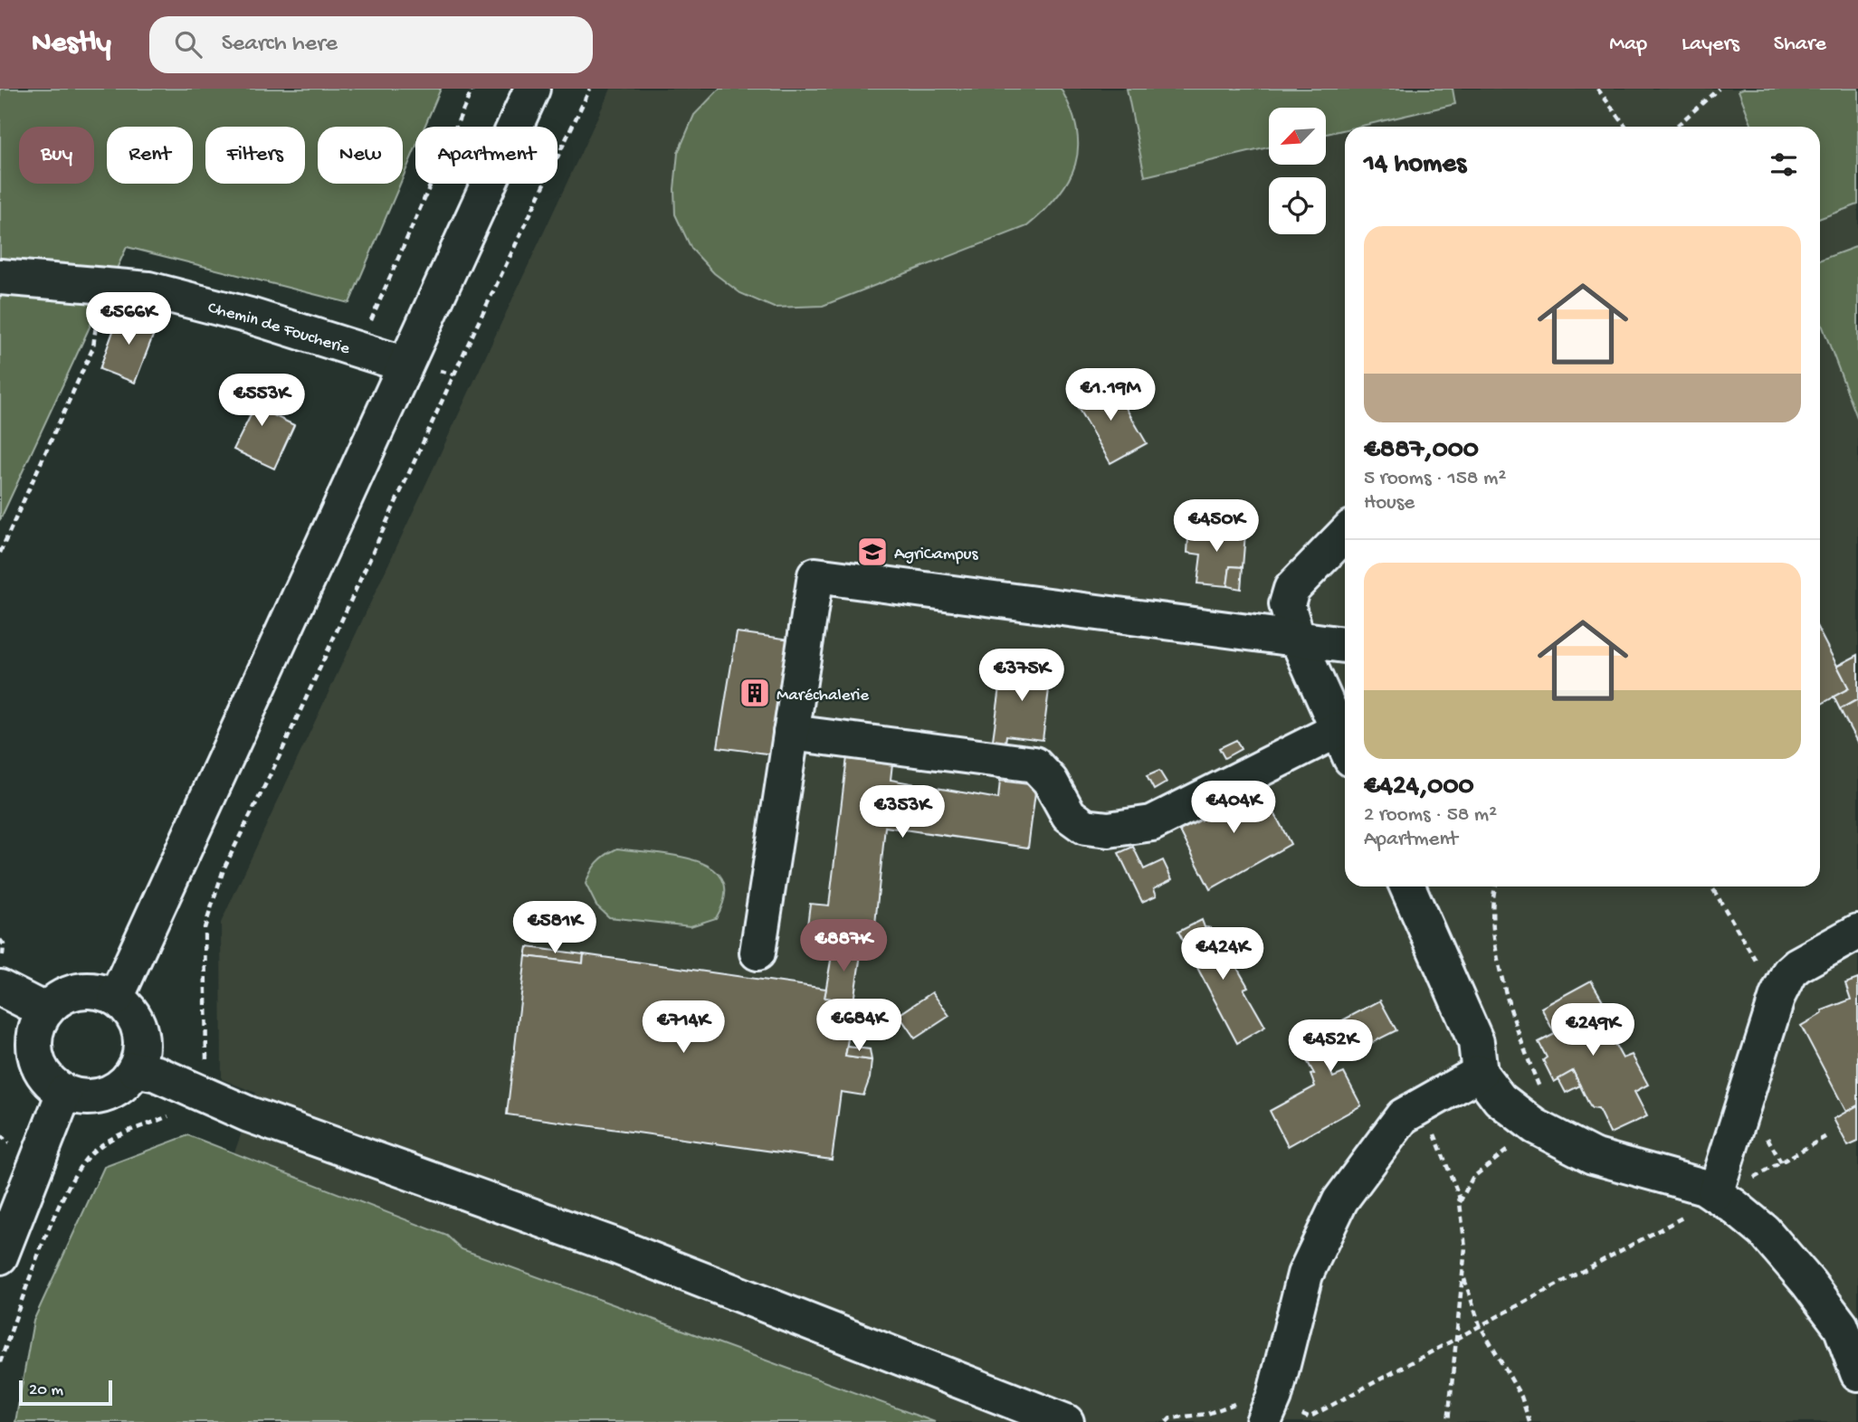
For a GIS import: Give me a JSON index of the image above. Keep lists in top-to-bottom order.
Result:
{
  "streets": {
    "street": ["Chemin de Foucherie"]
  },
  "places": {
    "school or university": ["AgriCampus"],
    "building": ["Maréchalerie"]
  },
  "scale_bar": "20 m",
  "north": "bottom left",
  "page": {
    "header": "Nestly",
    "search": "Search here",
    "nav": ["Map", "Layers", "Share"],
    "chip": [
      "Buy",
      "Rent",
      "Filters",
      "New",
      "Apartment"
    ],
    "heading": "14 homes",
    "list": [
      {
        "name": "€887,000",
        "note": "5 rooms · 158 m² · House"
      },
      {
        "name": "€424,000",
        "note": "2 rooms · 58 m² · Apartment"
      }
    ],
    "price": [
      "€566K",
      "€1.19M",
      "€553K",
      "€450K",
      "€375K",
      "€404K",
      "€353K",
      "€581K",
      "€887K",
      "€424K",
      "€684K",
      "€714K",
      "€249K",
      "€452K"
    ],
    "scale": "20 m"
  }
}
